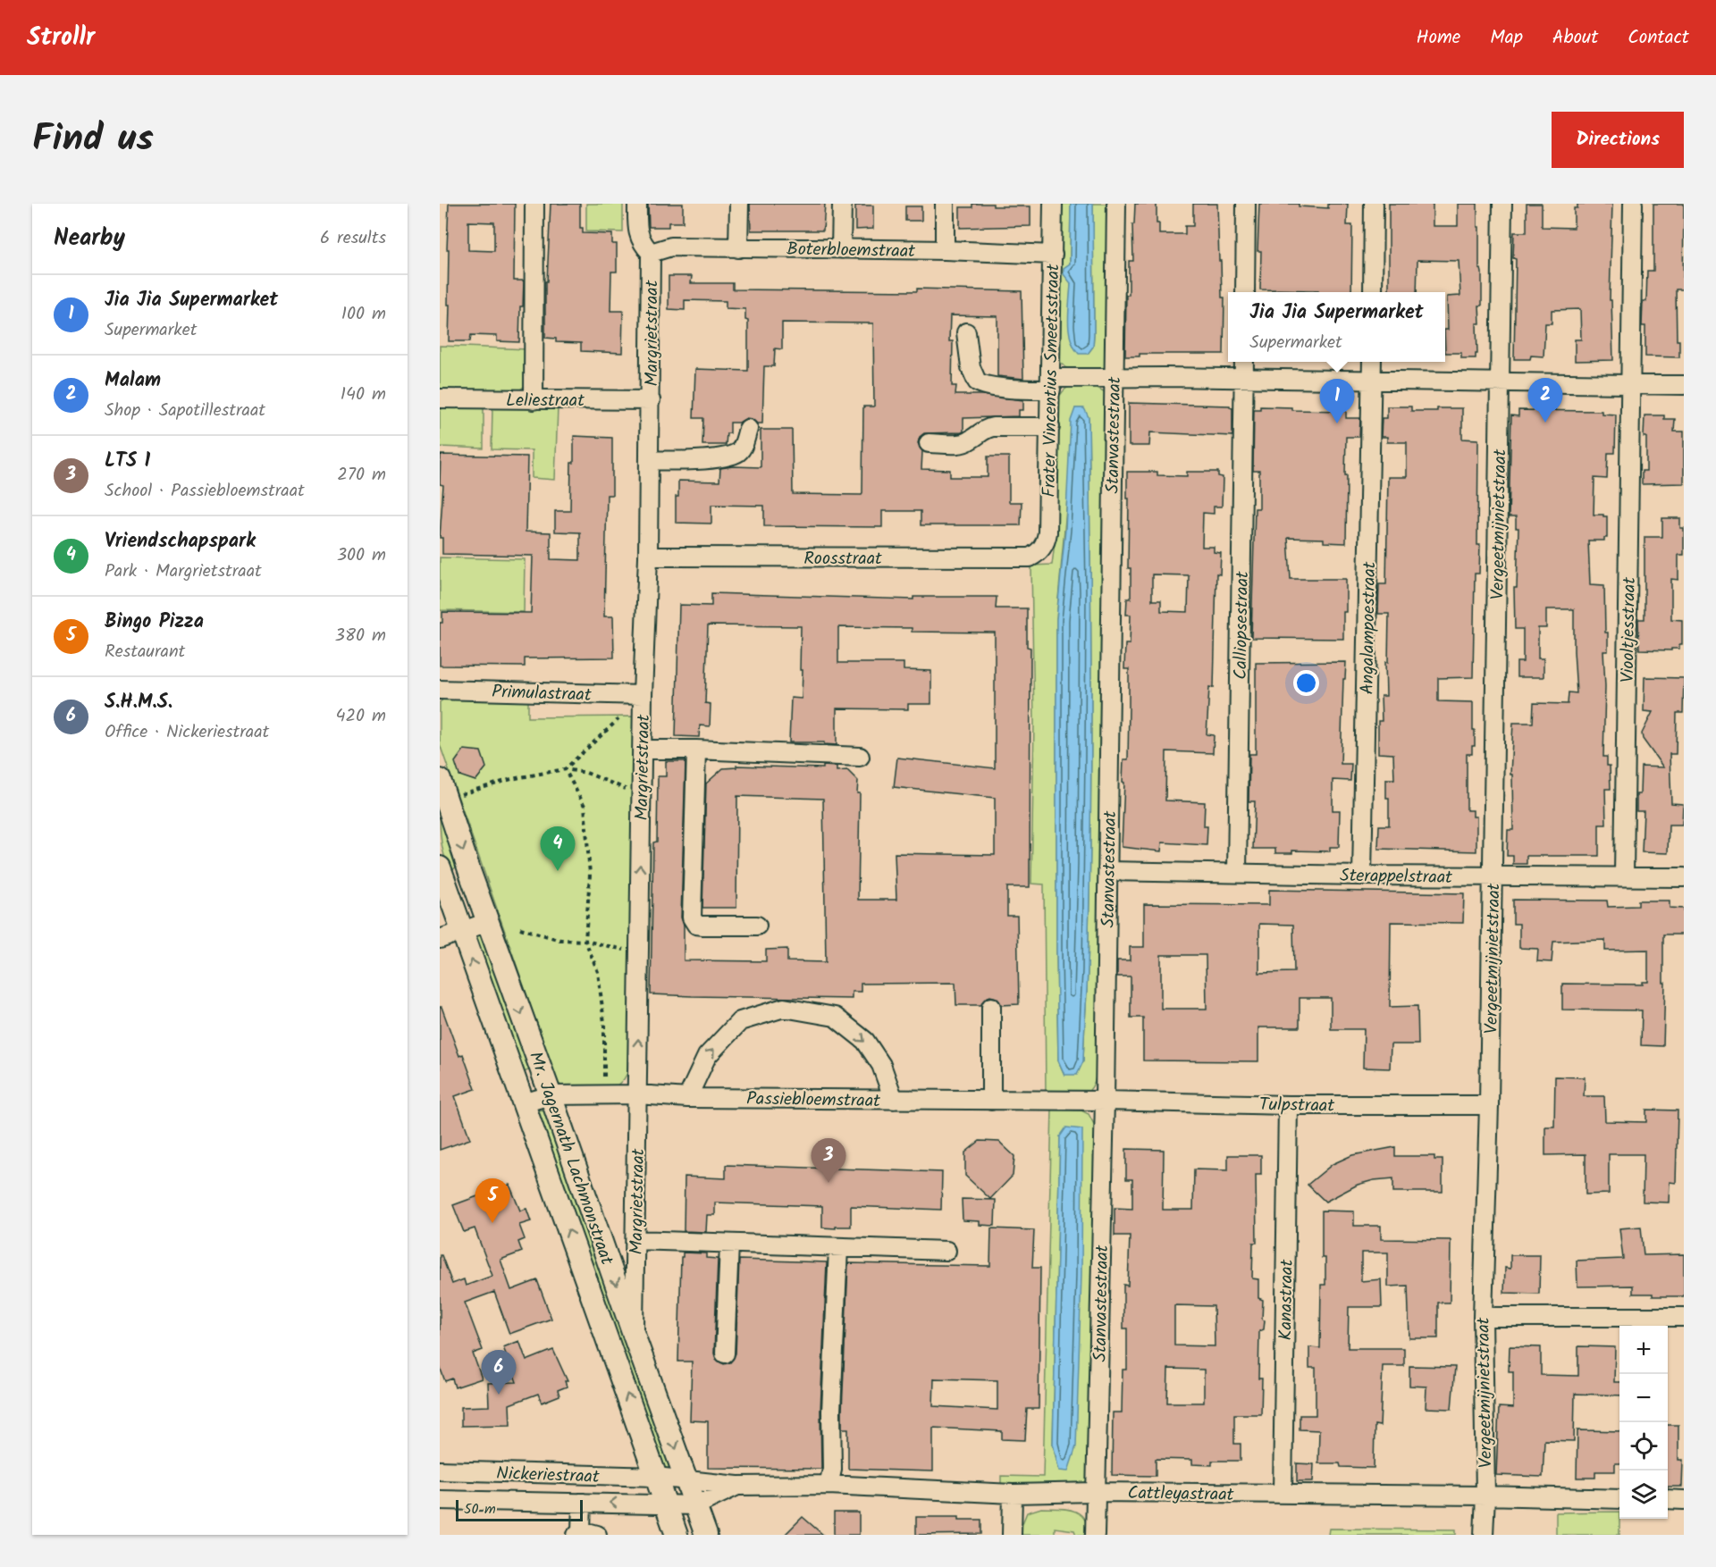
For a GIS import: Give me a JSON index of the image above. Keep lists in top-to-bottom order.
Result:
{
  "streets": {
    "main road": ["Mr. Jagernath Lachmonstraat"],
    "street": [
      "Boterbloemstraat",
      "Margrietstraat",
      "Frater Vincentius Smeetsstraat",
      "Leliestraat",
      "Stanvastestraat",
      "Vergeetmijnietstraat",
      "Roosstraat",
      "Calliopsestraat",
      "Angalampoestraat",
      "Viooltjesstraat",
      "Primulastraat",
      "Sterappelstraat",
      "Passiebloemstraat",
      "Tulpstraat",
      "Kanastraat",
      "Nickeriestraat",
      "Cattleyastraat"
    ]
  },
  "crossings": [
    ["Boterbloemstraat", "Margrietstraat"],
    ["Boterbloemstraat", "Frater Vincentius Smeetsstraat"],
    ["Margrietstraat", "Leliestraat"],
    ["Margrietstraat", "Roosstraat"],
    ["Margrietstraat", "Primulastraat"],
    ["Margrietstraat", "Passiebloemstraat"],
    ["Margrietstraat", "Mr. Jagernath Lachmonstraat"],
    ["Frater Vincentius Smeetsstraat", "Roosstraat"],
    ["Stanvastestraat", "Sterappelstraat"],
    ["Stanvastestraat", "Passiebloemstraat"],
    ["Stanvastestraat", "Tulpstraat"],
    ["Stanvastestraat", "Cattleyastraat"],
    ["Vergeetmijnietstraat", "Sterappelstraat"],
    ["Vergeetmijnietstraat", "Tulpstraat"],
    ["Vergeetmijnietstraat", "Cattleyastraat"],
    ["Calliopsestraat", "Sterappelstraat"],
    ["Angalampoestraat", "Sterappelstraat"],
    ["Viooltjesstraat", "Sterappelstraat"],
    ["Passiebloemstraat", "Tulpstraat"],
    ["Passiebloemstraat", "Mr. Jagernath Lachmonstraat"],
    ["Tulpstraat", "Kanastraat"],
    ["Mr. Jagernath Lachmonstraat", "Nickeriestraat"],
    ["Mr. Jagernath Lachmonstraat", "Cattleyastraat"],
    ["Kanastraat", "Cattleyastraat"],
    ["Nickeriestraat", "Cattleyastraat"]
  ],
  "scale_bar": "50 m",
  "page": {
    "header": "Strollr",
    "nav": [
      "Home",
      "Map",
      "About",
      "Contact"
    ],
    "title": "Find us",
    "buttons": "Directions",
    "heading": ["Nearby", "6 results"],
    "list": [
      {
        "mark": "1",
        "name": "Jia Jia Supermarket",
        "note": "Supermarket",
        "value": "100 m"
      },
      {
        "mark": "2",
        "name": "Malam",
        "note": "Shop · Sapotillestraat",
        "value": "140 m"
      },
      {
        "mark": "3",
        "name": "LTS 1",
        "note": "School · Passiebloemstraat",
        "value": "270 m"
      },
      {
        "mark": "4",
        "name": "Vriendschapspark",
        "note": "Park · Margrietstraat",
        "value": "300 m"
      },
      {
        "mark": "5",
        "name": "Bingo Pizza",
        "note": "Restaurant",
        "value": "380 m"
      },
      {
        "mark": "6",
        "name": "S.H.M.S.",
        "note": "Office · Nickeriestraat",
        "value": "420 m"
      }
    ],
    "popup": ["Jia Jia Supermarket", "Supermarket"],
    "pins": [
      "2",
      "1",
      "4",
      "3",
      "5",
      "6"
    ],
    "map_buttons": ["+", "−"],
    "scale": "50 m"
  }
}
